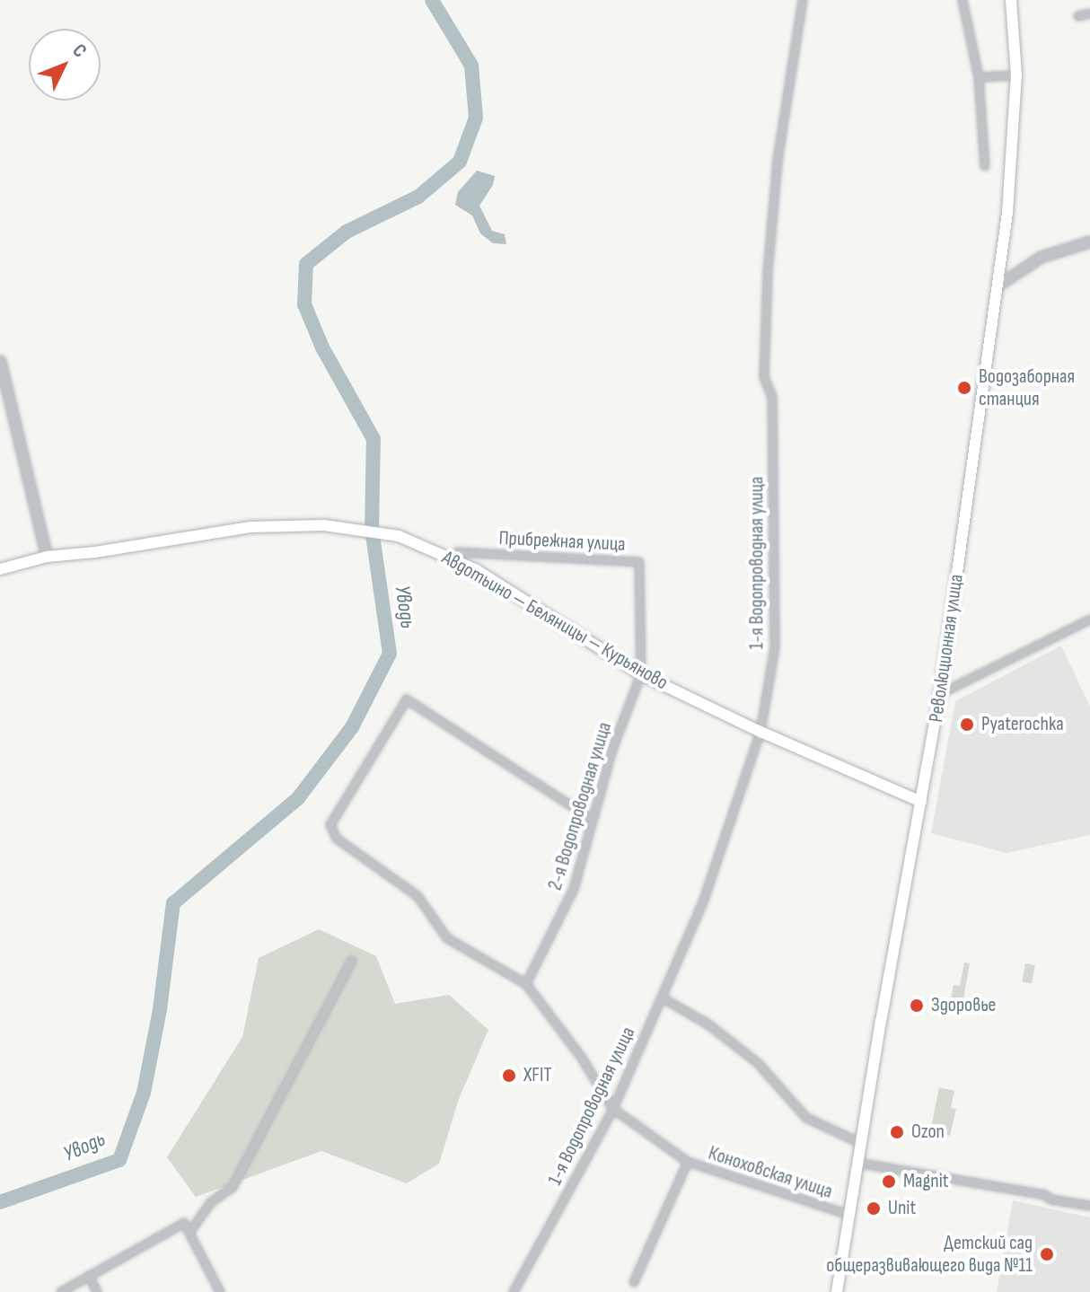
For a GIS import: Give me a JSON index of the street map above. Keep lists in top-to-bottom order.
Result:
{
  "streets": {
    "main road": ["Авдотьино — Беляницы — Курьяново", "Революционная улица"],
    "street": [
      "Прибрежная улица",
      "1-я Водопроводная улица",
      "2-я Водопроводная улица",
      "Коноховская улица"
    ]
  },
  "crossings": [
    ["Прибрежная улица", "Авдотьино — Беляницы — Курьяново"],
    ["Прибрежная улица", "2-я Водопроводная улица"],
    ["1-я Водопроводная улица", "Авдотьино — Беляницы — Курьяново"],
    ["1-я Водопроводная улица", "Коноховская улица"],
    ["Авдотьино — Беляницы — Курьяново", "Революционная улица"],
    ["Авдотьино — Беляницы — Курьяново", "2-я Водопроводная улица"],
    ["Революционная улица", "Коноховская улица"]
  ],
  "water": ["Уводь"],
  "places": [
    "Водозаборная станция",
    "Pyaterochka",
    "Здоровье",
    "XFIT",
    "Ozon",
    "Magnit",
    "Unit",
    "Детский сад общеразвивающего вида №11"
  ],
  "north": "top right"
}
